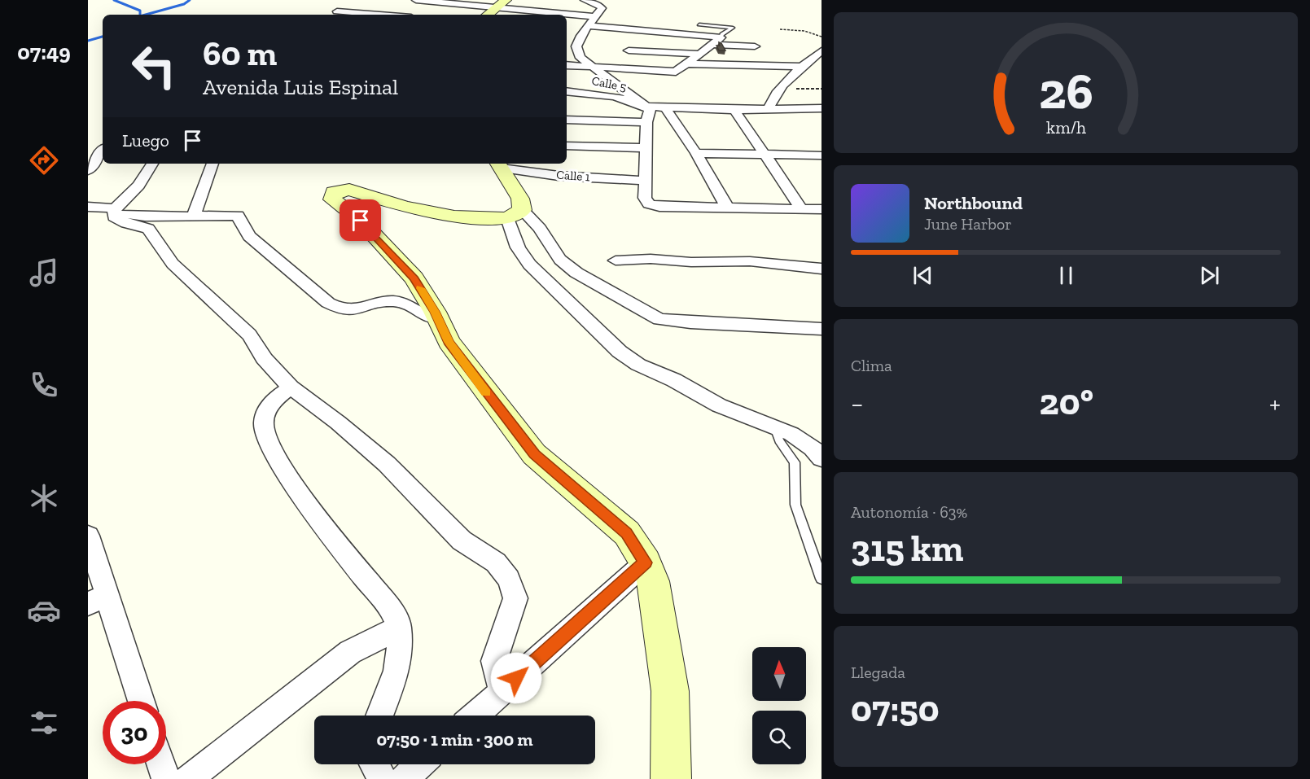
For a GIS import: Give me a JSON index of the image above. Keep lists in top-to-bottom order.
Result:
{
  "streets": {
    "street": ["Calle 5", "Calle 1"]
  },
  "north": "top",
  "page": {
    "tabs": "07:49",
    "turn": ["60 m", "Avenida Luis Espinal"],
    "then": "Luego",
    "song": ["Northbound", "June Harbor"],
    "tile": [
      "Clima",
      ["Autonomía · 63%", "315 km"],
      ["Llegada", "07:50"]
    ],
    "heat": ["−", "20°", "+"],
    "limit": "30",
    "trip": "07:50 · 1 min · 300 m",
    "gauge": ["26", "km/h"]
  }
}
